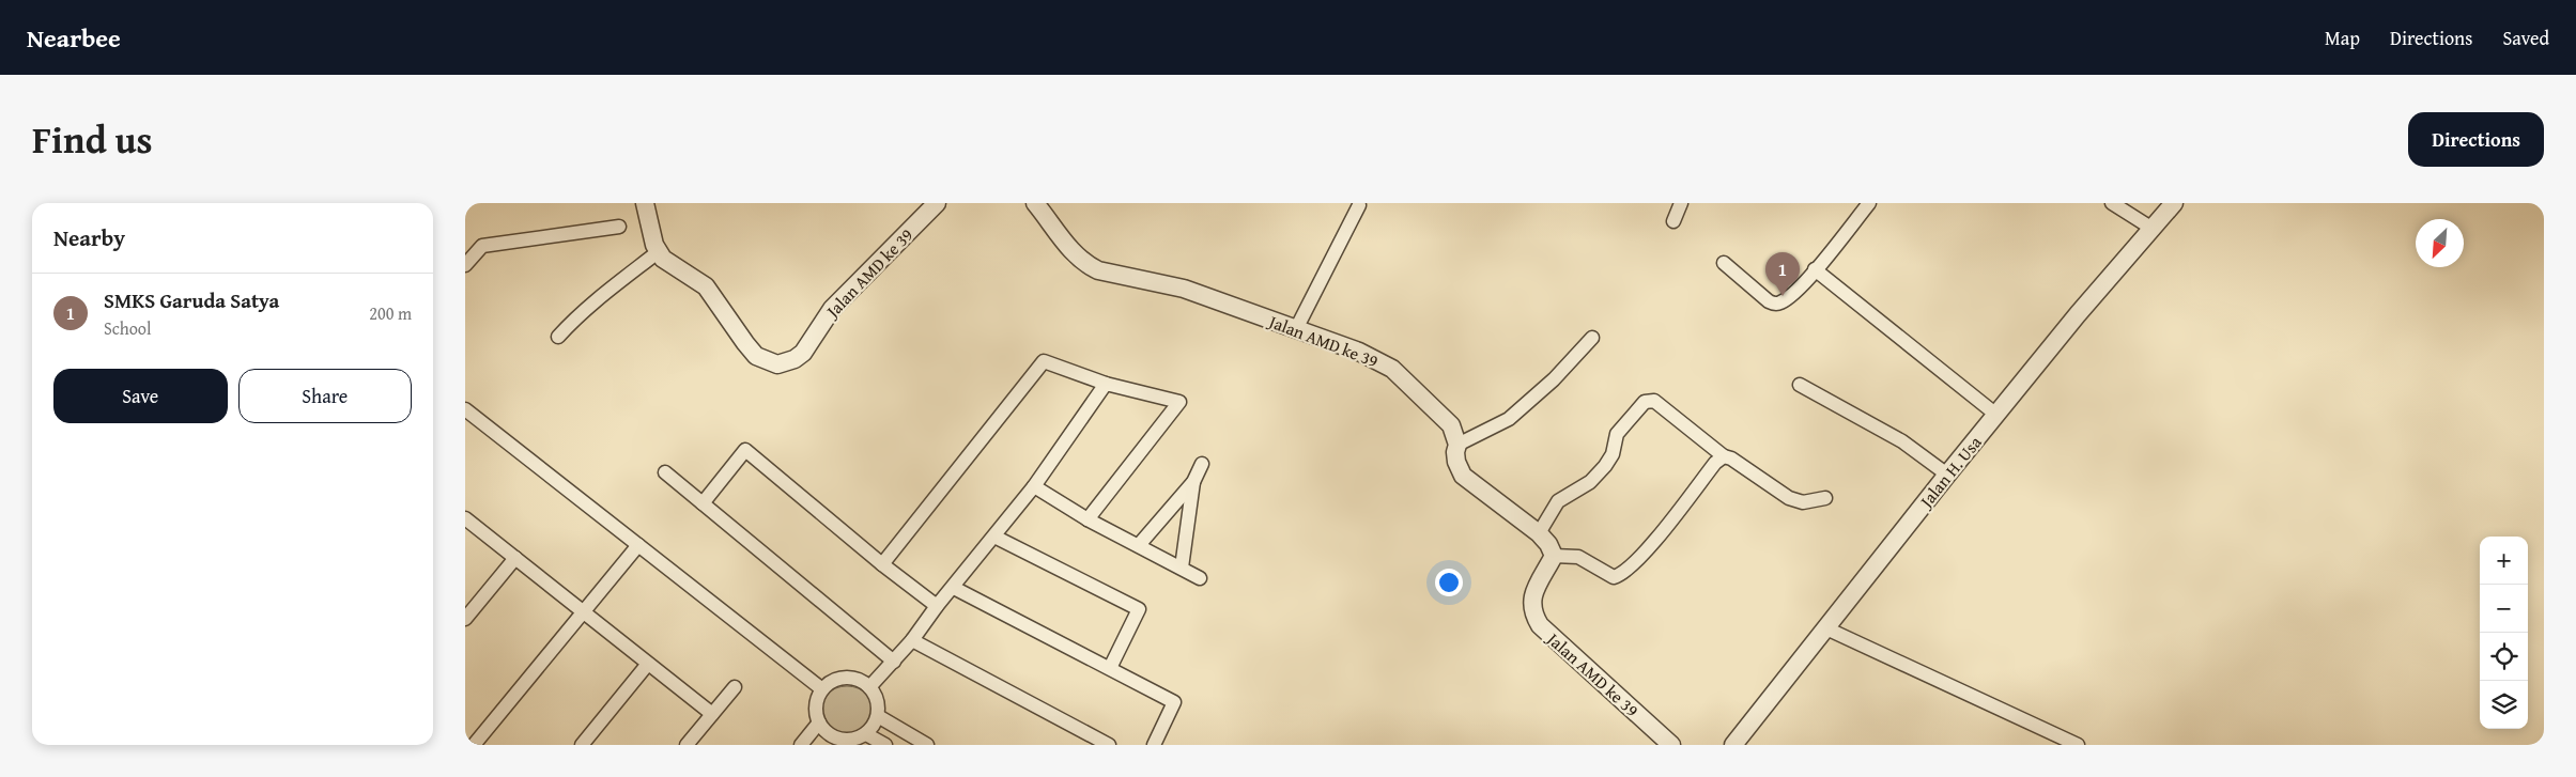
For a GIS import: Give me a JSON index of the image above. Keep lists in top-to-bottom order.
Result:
{
  "streets": {
    "street": ["Jalan AMD ke 39", "Jalan H. Usa"]
  },
  "north": "bottom left",
  "page": {
    "header": "Nearbee",
    "nav": ["Map", "Directions", "Saved"],
    "title": "Find us",
    "buttons": [
      "Directions",
      ["Save", "Share"]
    ],
    "heading": "Nearby",
    "pins": "1",
    "list": [
      {
        "mark": "1",
        "name": "SMKS Garuda Satya",
        "note": "School",
        "value": "200 m"
      }
    ],
    "map_buttons": ["+", "−"]
  }
}
